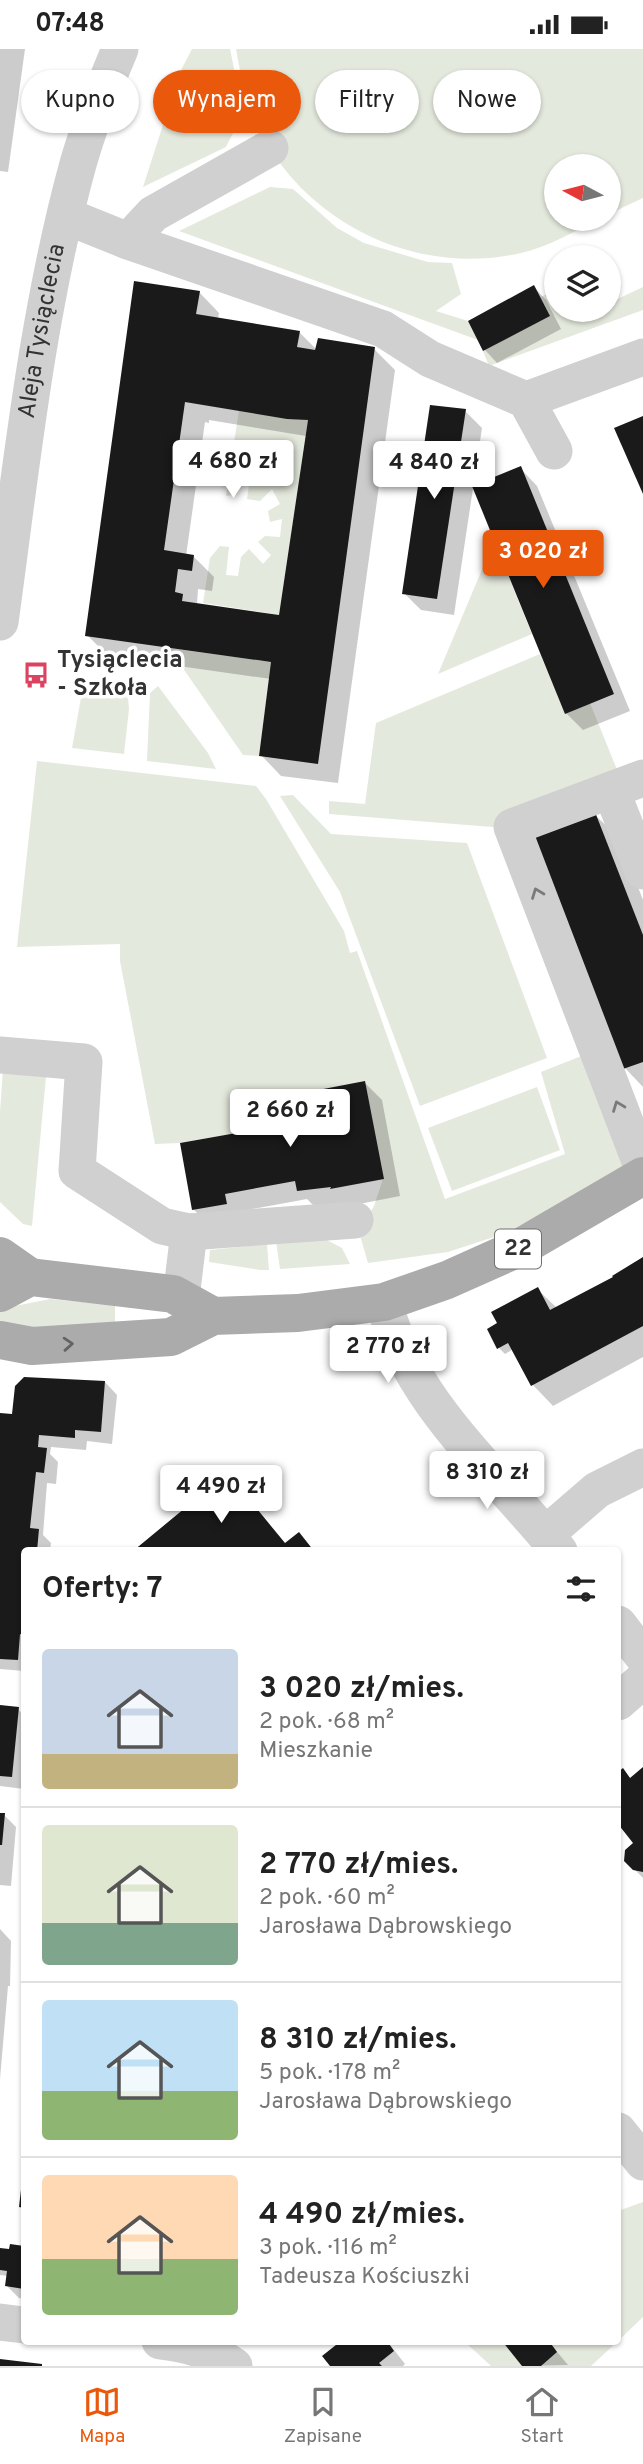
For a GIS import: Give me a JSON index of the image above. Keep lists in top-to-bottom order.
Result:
{
  "streets": {
    "main road": ["22"],
    "street": ["Aleja Tysiąclecia"]
  },
  "places": {
    "bus stop": ["Tysiąclecia - Szkoła"]
  },
  "north": "left",
  "page": {
    "status": "07:48",
    "chip": [
      "Kupno",
      "Wynajem",
      "Filtry",
      "Nowe"
    ],
    "price": [
      "4 680 zł",
      "4 840 zł",
      "3 020 zł",
      "2 660 zł",
      "2 770 zł",
      "8 310 zł",
      "4 490 zł"
    ],
    "heading": "Oferty: 7",
    "list": [
      {
        "name": "3 020 zł/mies.",
        "note": "2 pok. · 68 m² · Mieszkanie"
      },
      {
        "name": "2 770 zł/mies.",
        "note": "2 pok. · 60 m² · Jarosława Dąbrowskiego"
      },
      {
        "name": "8 310 zł/mies.",
        "note": "5 pok. · 178 m² · Jarosława Dąbrowskiego"
      },
      {
        "name": "4 490 zł/mies.",
        "note": "3 pok. · 116 m² · Tadeusza Kościuszki"
      }
    ],
    "tabs": ["Mapa", "Zapisane", "Start"]
  }
}
